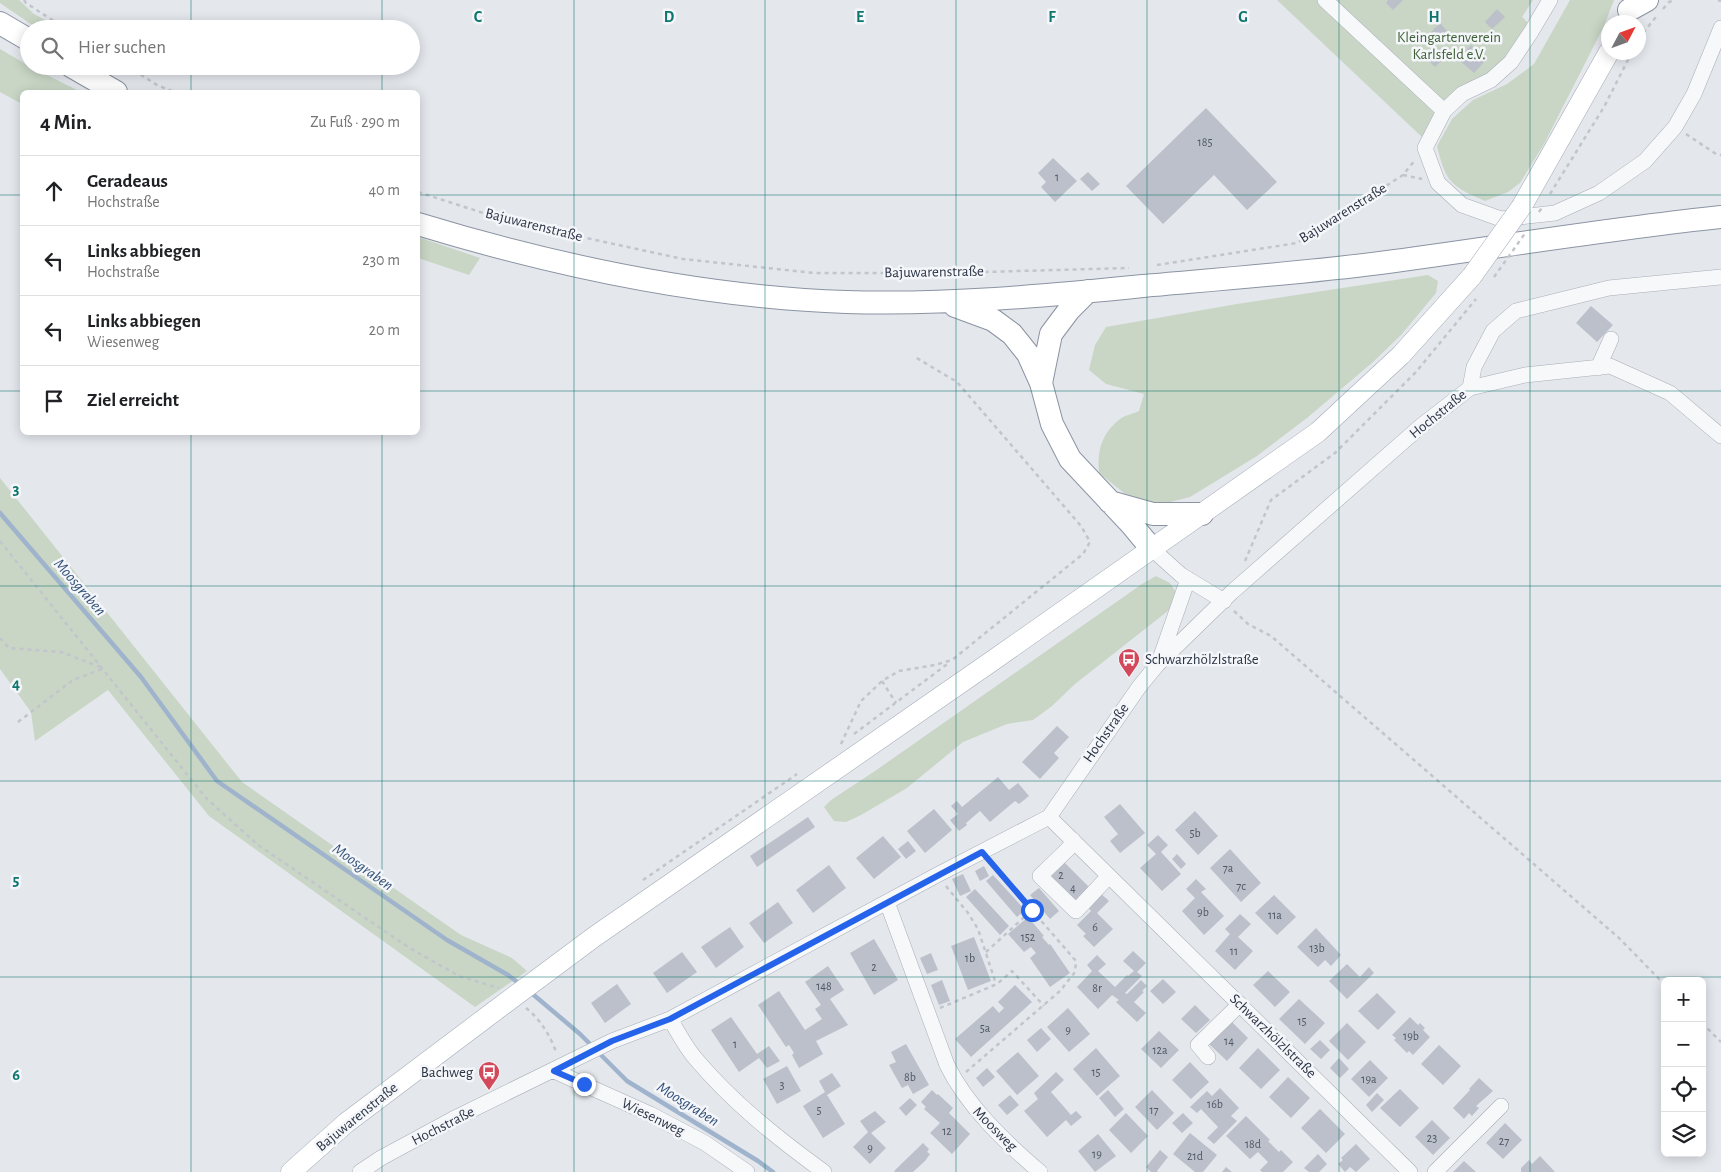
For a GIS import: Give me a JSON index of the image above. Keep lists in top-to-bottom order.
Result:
{
  "streets": {
    "main road": ["Bajuwarenstraße"],
    "street": [
      "Hochstraße",
      "Schwarzhölzlstraße",
      "Wiesenweg",
      "Moosweg"
    ]
  },
  "crossings": [
    ["Hochstraße", "Schwarzhölzlstraße"],
    ["Hochstraße", "Wiesenweg"],
    ["Hochstraße", "Moosweg"]
  ],
  "water": ["Moosgraben"],
  "parks": ["Kleingartenverein Karlsfeld e.V."],
  "places": {
    "bus stop": ["Schwarzhölzlstraße", "Bachweg"]
  },
  "house_numbers": [
    "185",
    "1",
    "5b",
    "7a",
    "2",
    "7c",
    "4",
    "9b",
    "11a",
    "6",
    "152",
    "13b",
    "11",
    "1b",
    "2",
    "148",
    "8r",
    "15",
    "5a",
    "9",
    "19b",
    "14",
    "1",
    "12a",
    "15",
    "8b",
    "19a",
    "3",
    "16b",
    "5",
    "17",
    "12",
    "23",
    "27",
    "18d",
    "9",
    "19",
    "21d"
  ],
  "north": "top right",
  "page": {
    "search": "Hier suchen",
    "heading": ["4 Min.", "Zu Fuß · 290 m"],
    "list": [
      ["Geradeaus", "Hochstraße", "40 m"],
      ["Links abbiegen", "Hochstraße", "230 m"],
      ["Links abbiegen", "Wiesenweg", "20 m"],
      "Ziel erreicht"
    ],
    "map_buttons": ["+", "−"]
  },
  "grid": {
    "columns": [
      "C",
      "D",
      "E",
      "F",
      "G",
      "H"
    ],
    "rows": [
      "3",
      "4",
      "5",
      "6"
    ]
  }
}
